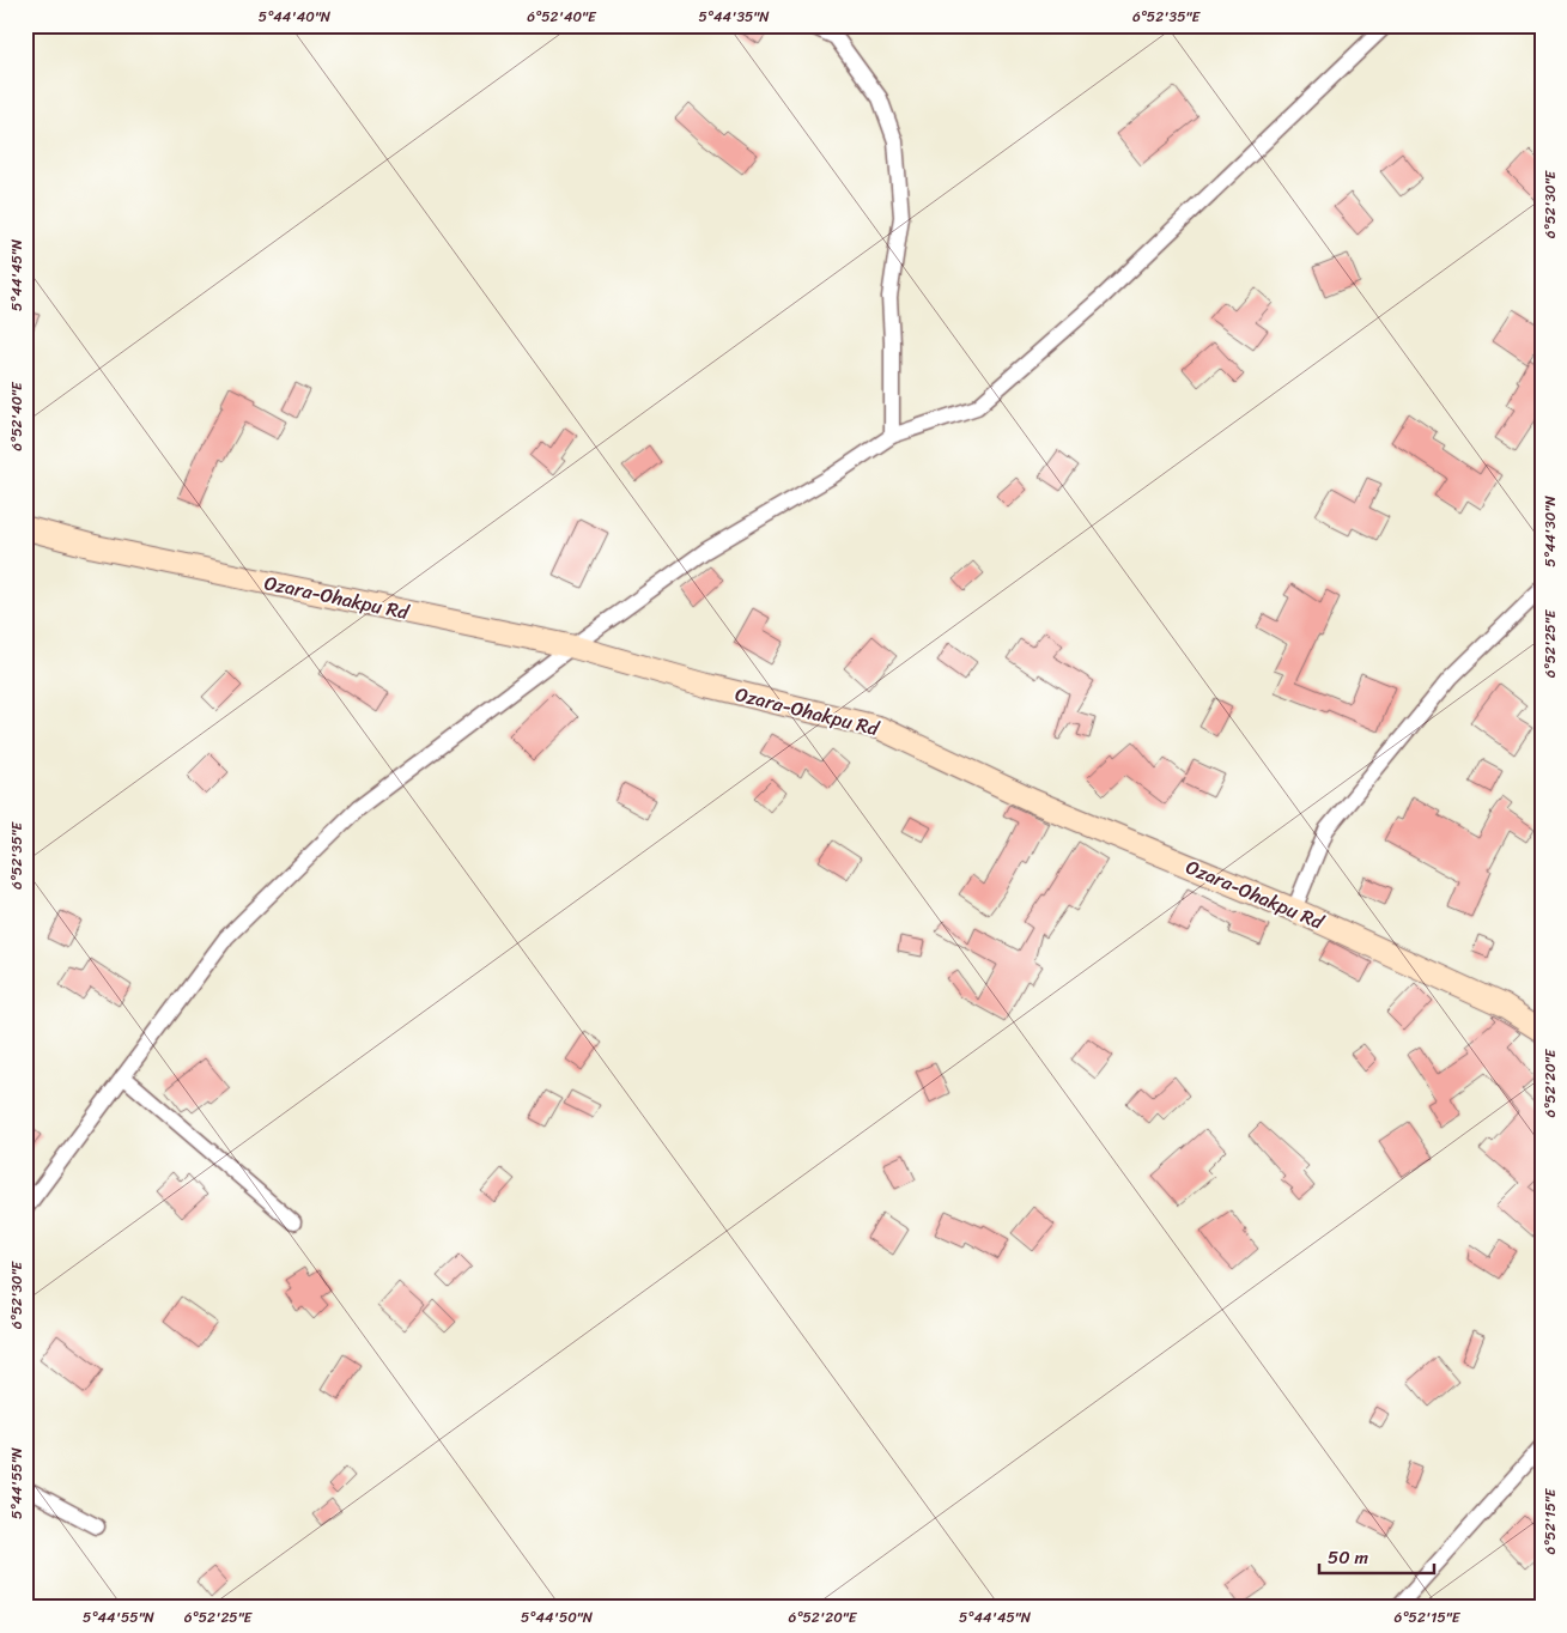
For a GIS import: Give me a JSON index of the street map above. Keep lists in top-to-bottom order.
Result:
{
  "streets": {
    "main road": ["Ozara-Ohakpu Rd"]
  },
  "scale_bar": "50 m",
  "coordinates": [
    "5°44'40\"N",
    "6°52'40\"E",
    "5°44'35\"N",
    "6°52'35\"E",
    "6°52'30\"E",
    "5°44'45\"N",
    "5°44'30\"N",
    "6°52'25\"E",
    "6°52'20\"E",
    "5°44'55\"N",
    "6°52'15\"E",
    "5°44'50\"N"
  ]
}
